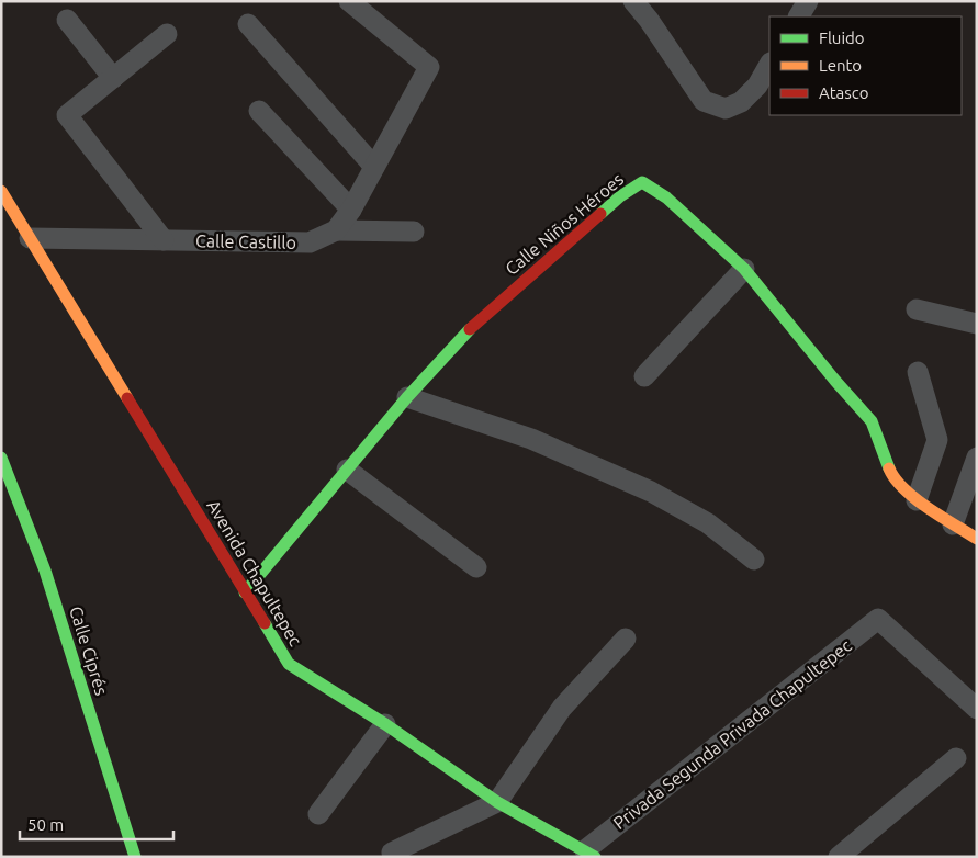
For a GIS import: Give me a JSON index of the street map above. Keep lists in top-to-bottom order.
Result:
{
  "streets": {
    "street": [
      "Calle Niños Héroes",
      "Calle Castillo",
      "Avenida Chapultepec",
      "Calle Ciprés",
      "Privada Segunda Privada Chapultepec"
    ]
  },
  "crossings": [
    ["Calle Niños Héroes", "Avenida Chapultepec"],
    ["Calle Castillo", "Avenida Chapultepec"],
    ["Avenida Chapultepec", "Privada Segunda Privada Chapultepec"]
  ],
  "legend": ["Fluido", "Lento", "Atasco"],
  "scale_bar": "50 m"
}
